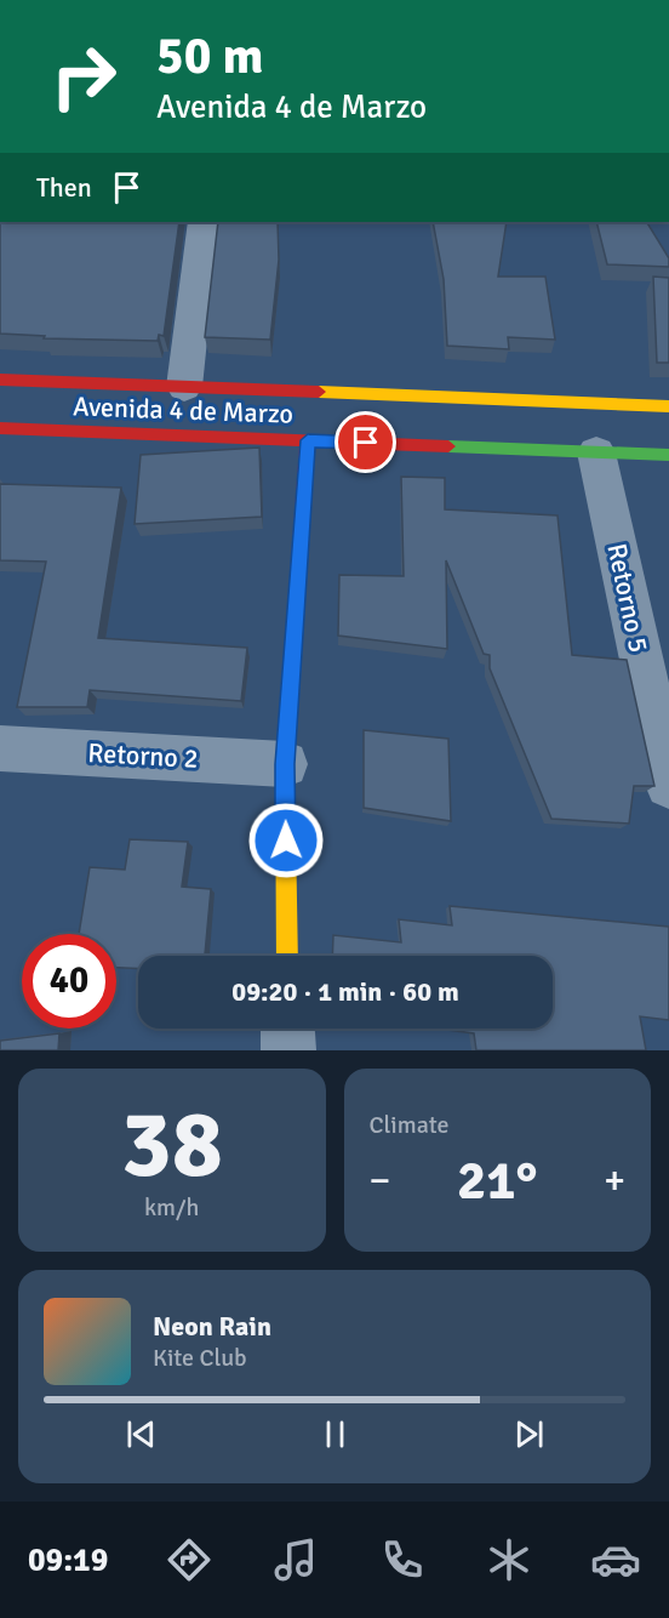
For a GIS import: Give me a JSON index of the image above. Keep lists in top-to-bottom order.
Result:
{
  "streets": {
    "main road": ["Avenida 4 de Marzo"],
    "street": ["Retorno 5", "Retorno 2"]
  },
  "crossings": [
    ["Avenida 4 de Marzo", "Retorno 5"]
  ],
  "page": {
    "turn": ["50 m", "Avenida 4 de Marzo"],
    "then": "Then",
    "limit": "40",
    "trip": "09:20 · 1 min · 60 m",
    "tile": [
      ["38", "km/h"],
      "Climate"
    ],
    "heat": ["−", "21°", "+"],
    "song": ["Neon Rain", "Kite Club"],
    "tabs": "09:19"
  }
}
